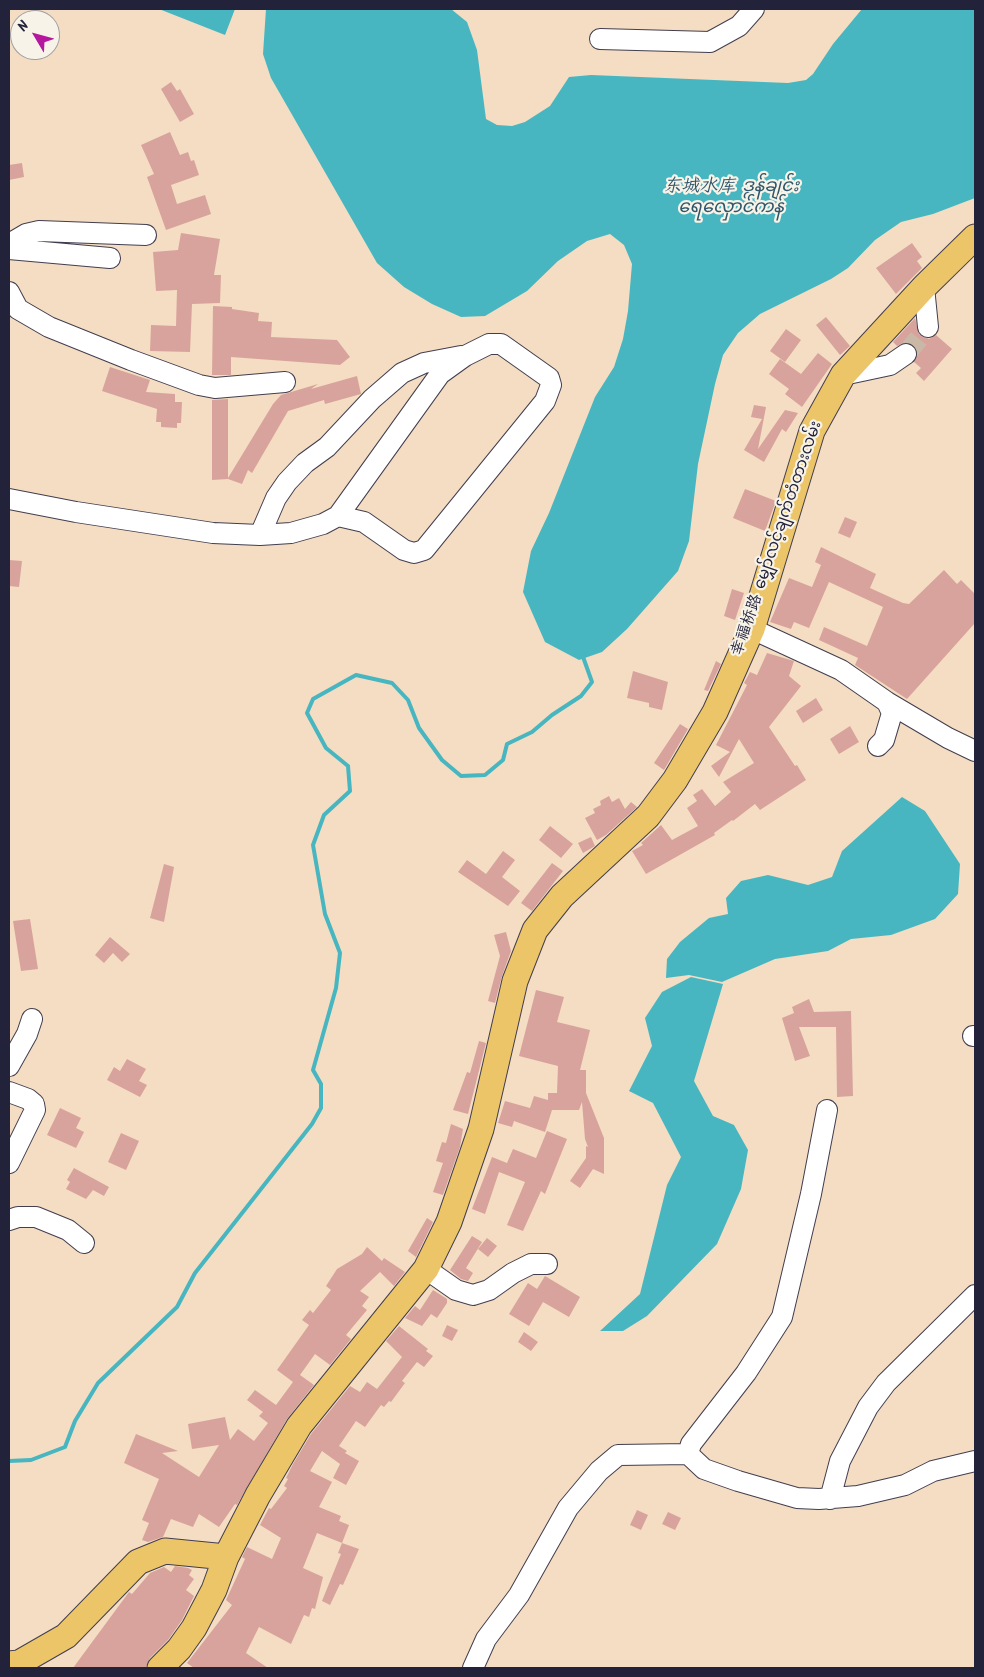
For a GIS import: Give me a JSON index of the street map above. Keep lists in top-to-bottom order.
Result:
{
  "streets": {
    "main road": ["幸福桥路 မျှော်လင့်ချက်တံတားလမ်း"]
  },
  "water": ["东城水库 ဒွန်ချင်း ရေလှောင်ကန်"],
  "north": "top left"
}
